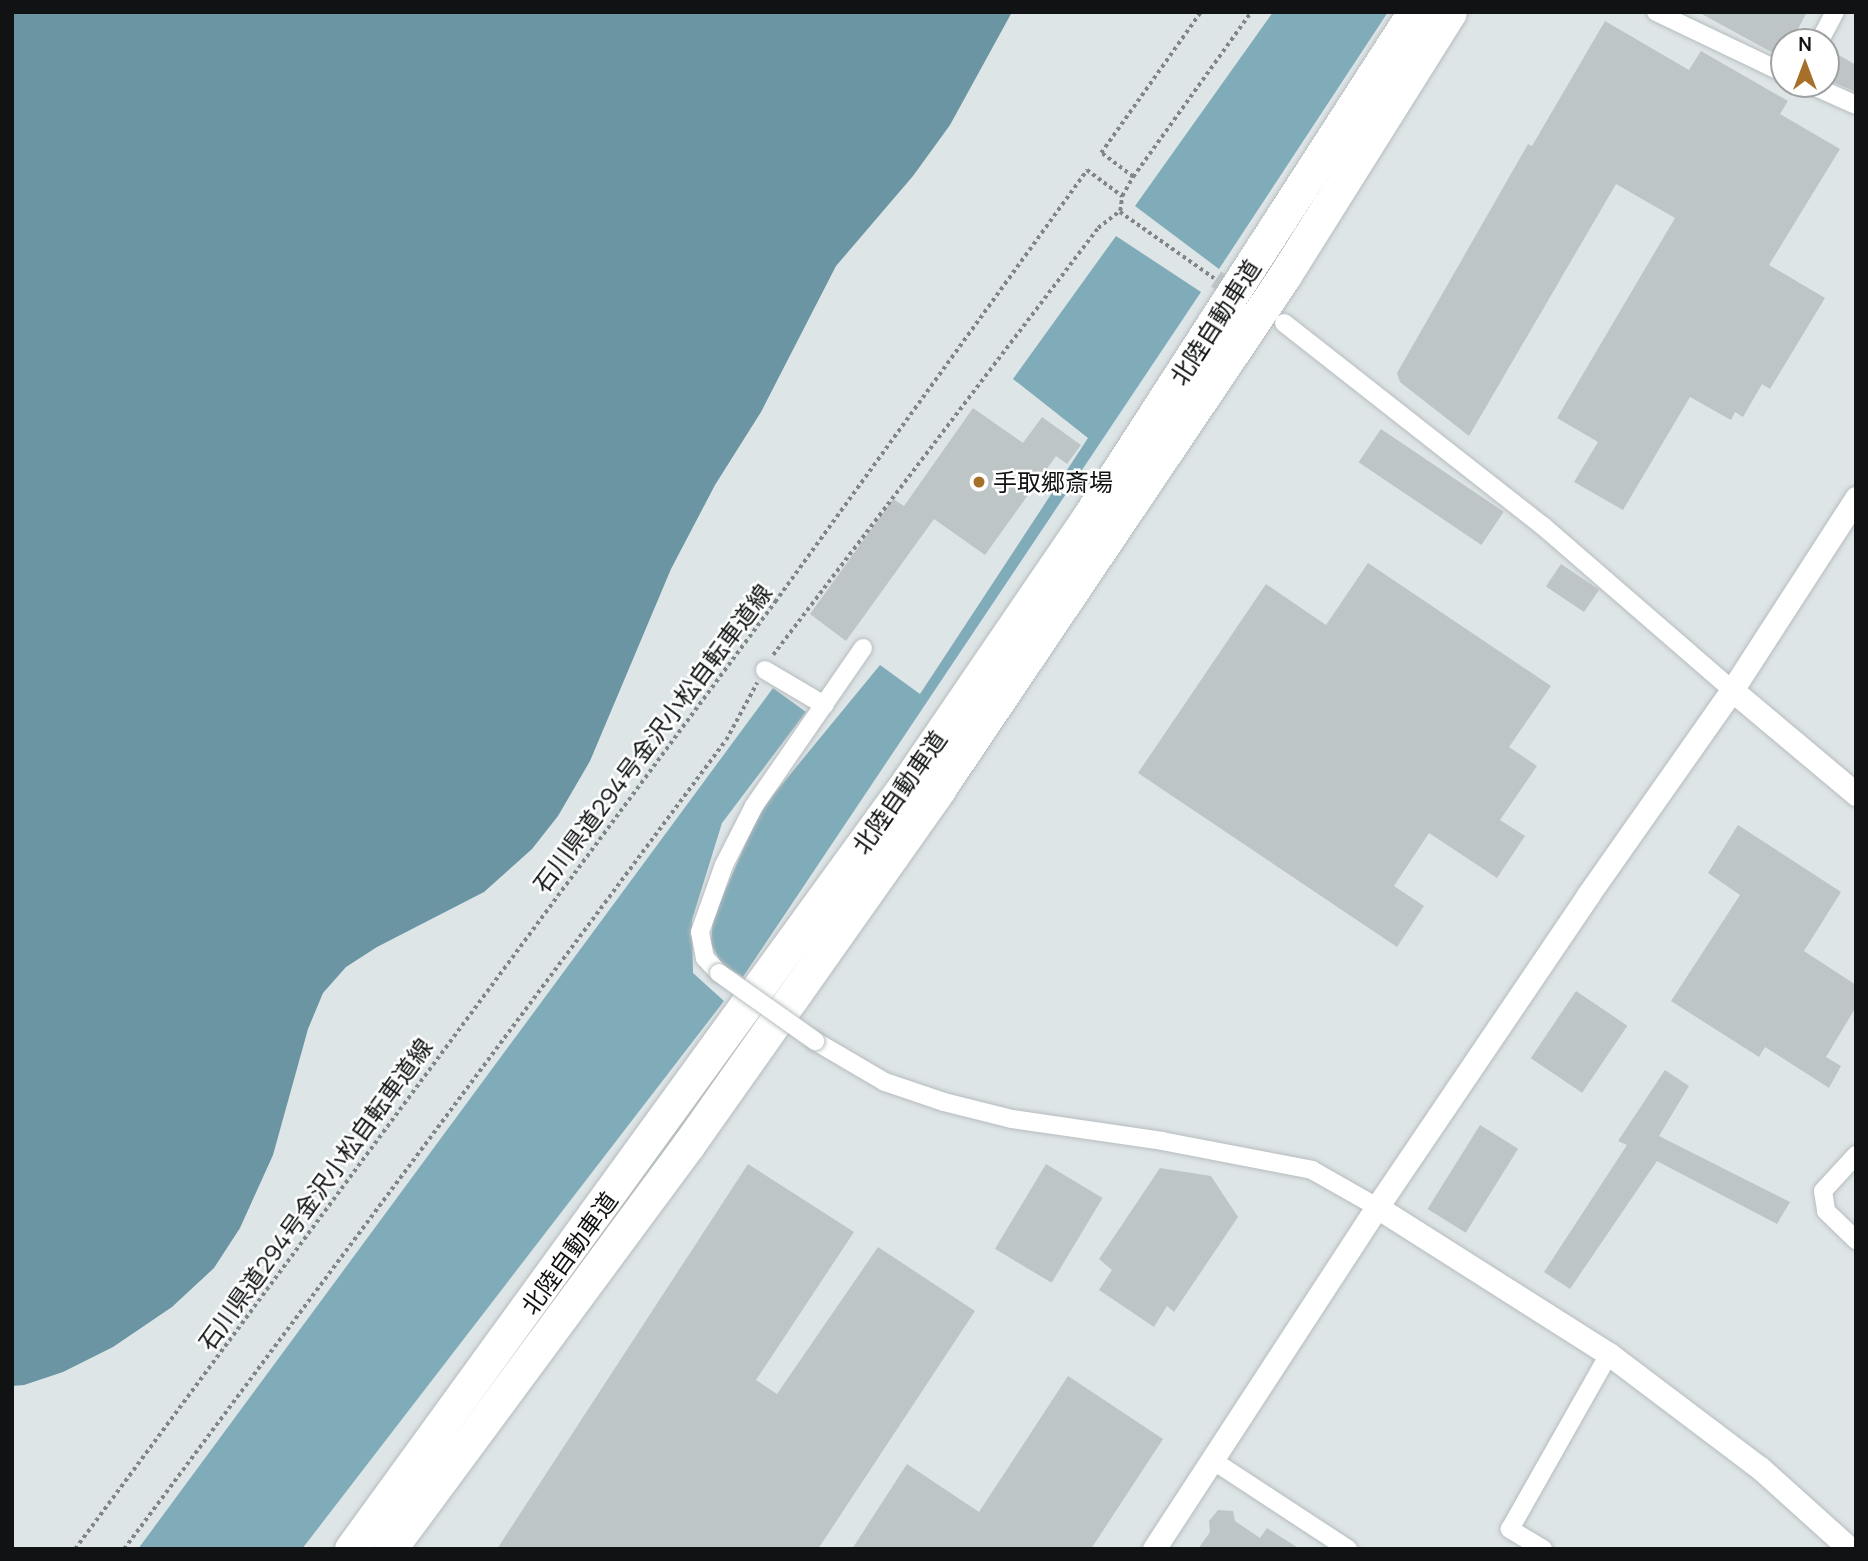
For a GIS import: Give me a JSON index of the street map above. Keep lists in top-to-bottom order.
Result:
{
  "streets": {
    "highway": ["北陸自動車道"],
    "path": ["石川県道294号金沢小松自転車道線"]
  },
  "places": ["手取郷斎場"],
  "north": "top"
}
